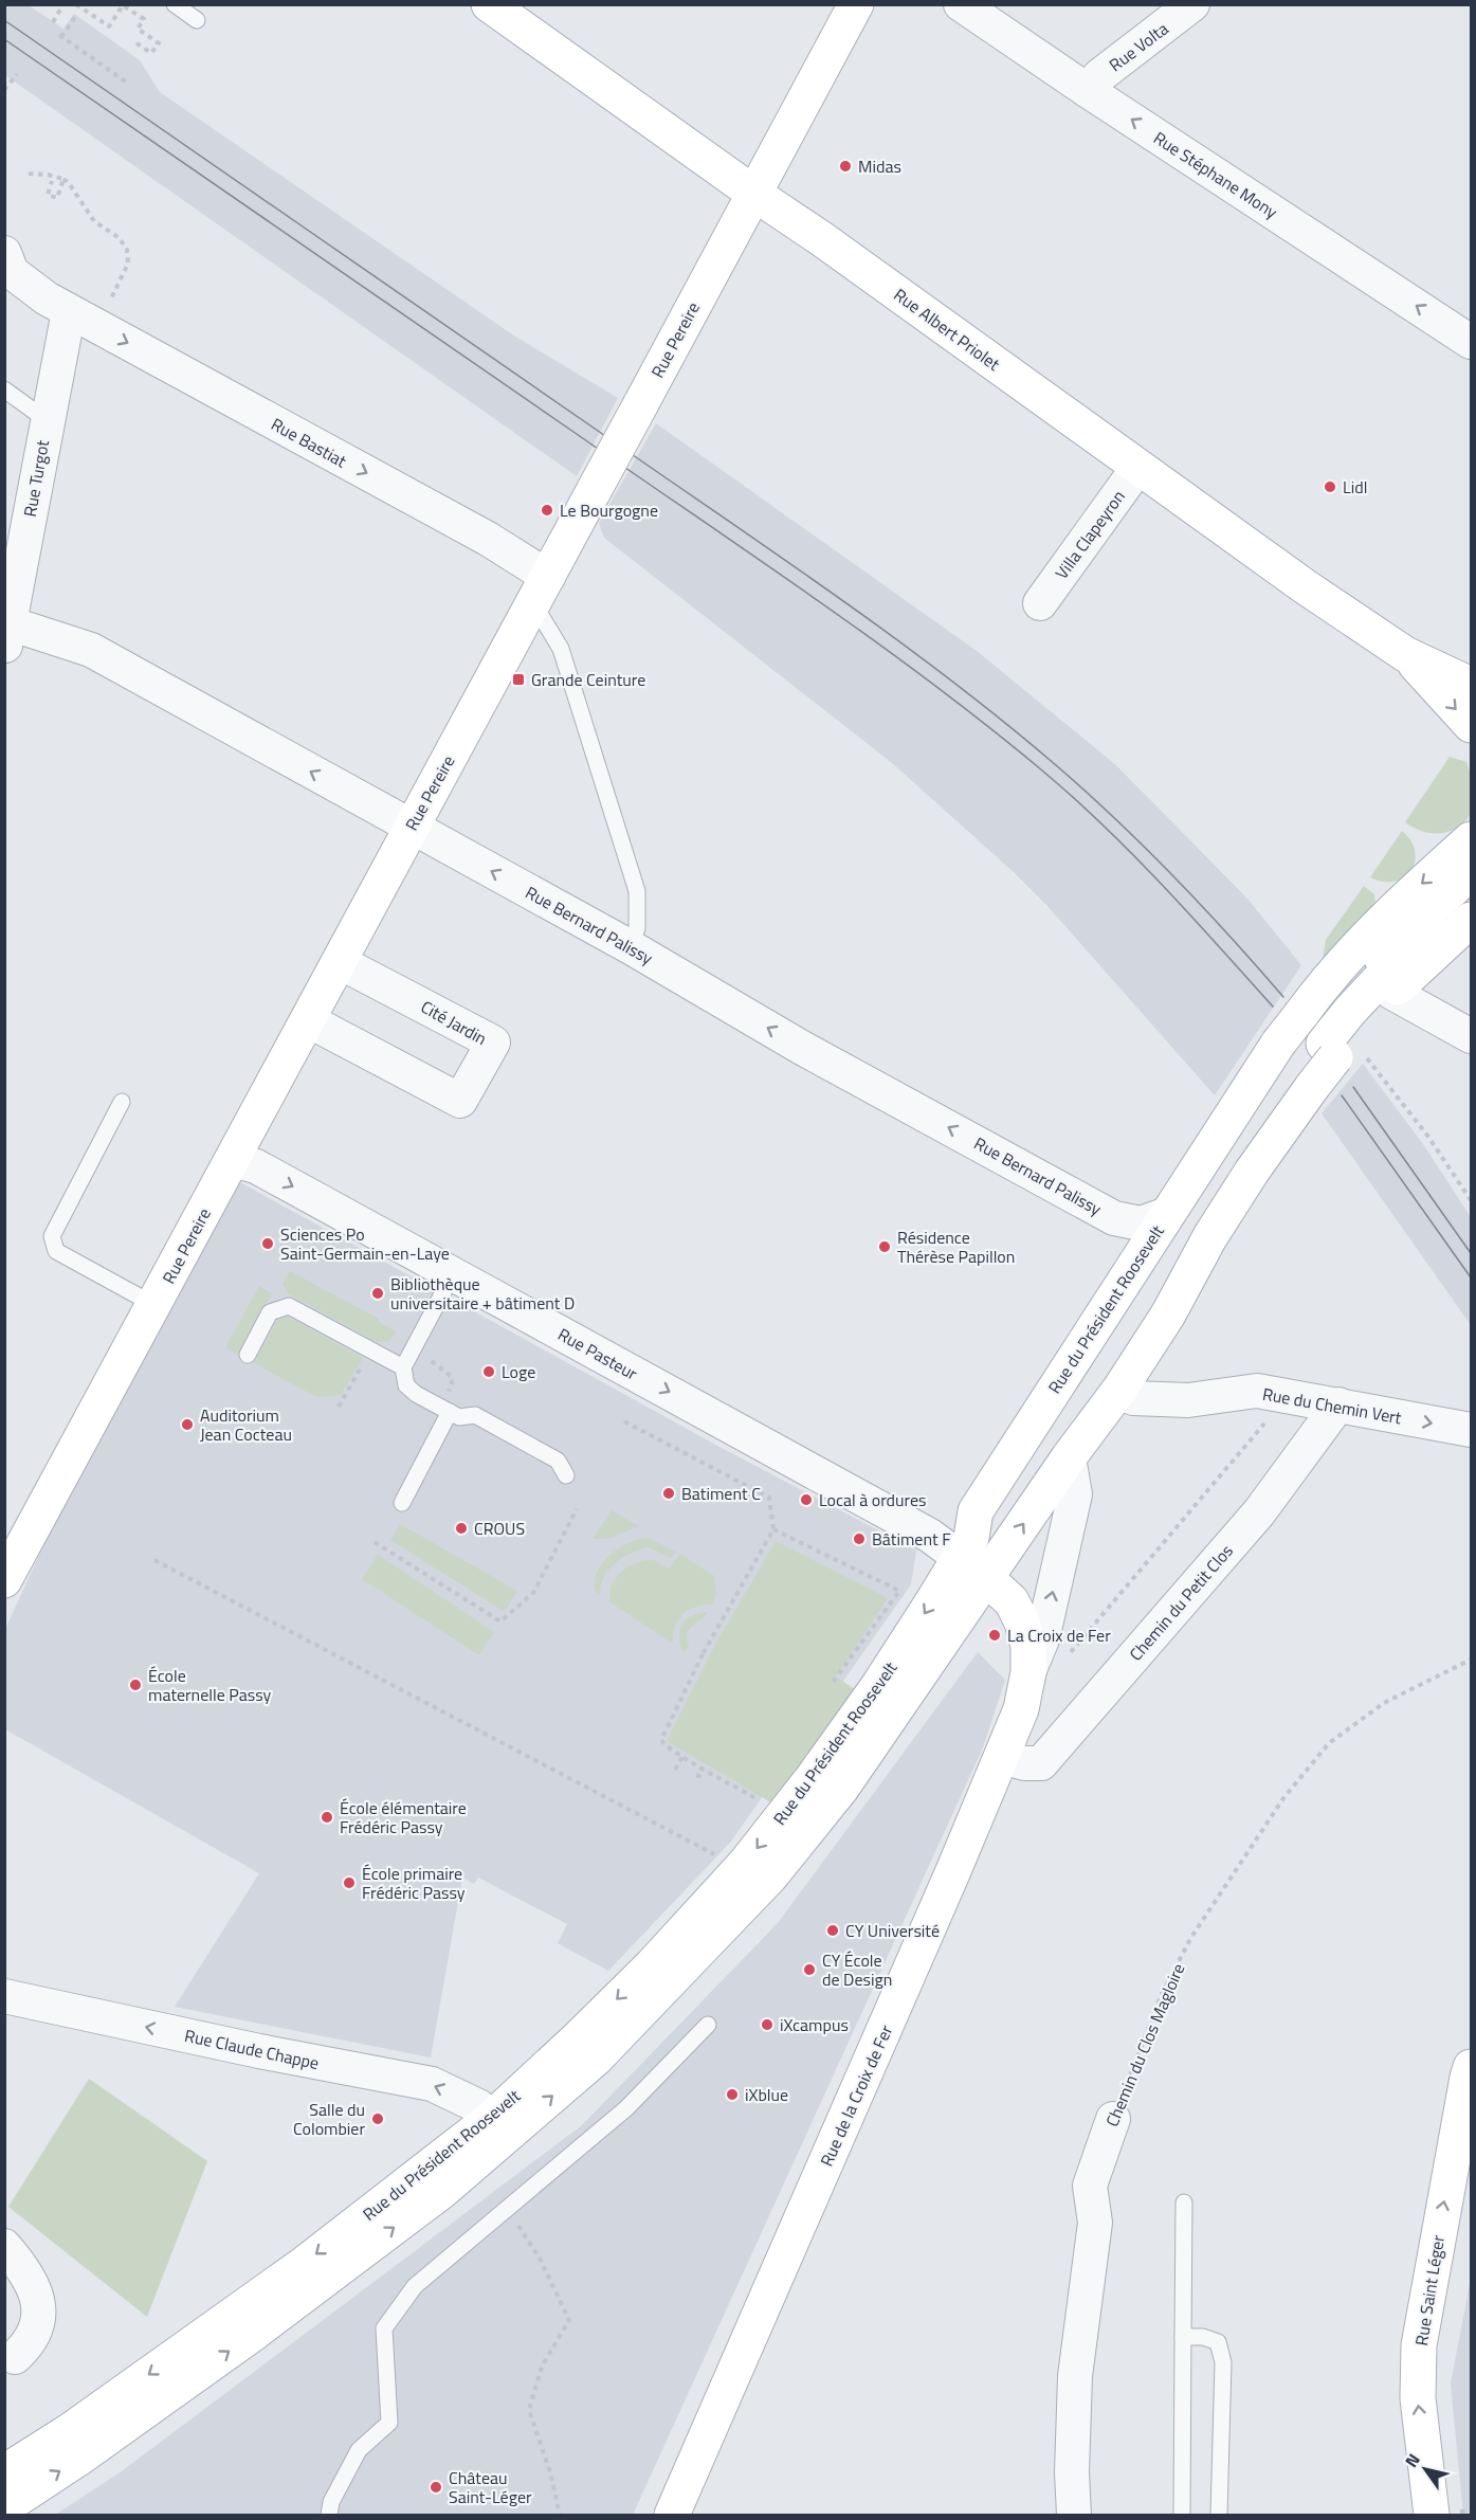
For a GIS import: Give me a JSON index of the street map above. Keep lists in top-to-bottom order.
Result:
{
  "streets": {
    "main road": [
      "Rue Albert Priolet",
      "Rue Pereire",
      "Rue du Président Roosevelt",
      "Rue de la Croix de Fer",
      "Rue Saint Léger"
    ],
    "street": [
      "Rue Volta",
      "Rue Stéphane Mony",
      "Rue Bastiat",
      "Rue Turgot",
      "Villa Clapeyron",
      "Rue Bernard Palissy",
      "Cité Jardin",
      "Rue Pasteur",
      "Rue du Chemin Vert",
      "Chemin du Petit Clos",
      "Chemin du Clos Magloire",
      "Rue Claude Chappe"
    ]
  },
  "crossings": [
    ["Rue Volta", "Rue Stéphane Mony"],
    ["Rue Albert Priolet", "Rue Pereire"],
    ["Rue Albert Priolet", "Villa Clapeyron"],
    ["Rue Pereire", "Rue Bastiat"],
    ["Rue Pereire", "Rue Bernard Palissy"],
    ["Rue Pereire", "Cité Jardin"],
    ["Rue Pereire", "Rue Pasteur"],
    ["Rue Bastiat", "Rue Turgot"],
    ["Rue Turgot", "Rue Bernard Palissy"],
    ["Rue Bernard Palissy", "Rue du Président Roosevelt"],
    ["Rue du Président Roosevelt", "Rue Pasteur"],
    ["Rue du Président Roosevelt", "Rue du Chemin Vert"],
    ["Rue du Président Roosevelt", "Rue Claude Chappe"],
    ["Rue du Président Roosevelt", "Rue de la Croix de Fer"],
    ["Rue Pasteur", "Rue de la Croix de Fer"],
    ["Rue du Chemin Vert", "Chemin du Petit Clos"],
    ["Chemin du Petit Clos", "Rue de la Croix de Fer"]
  ],
  "one_way": [
    "Rue Stéphane Mony",
    "Rue Bastiat",
    "Rue Bernard Palissy",
    "Rue Pasteur",
    "Rue du Chemin Vert",
    "Rue Claude Chappe",
    "Rue Saint Léger"
  ],
  "places": {
    "other": [
      "Midas",
      "Lidl",
      "Le Bourgogne",
      "Sciences Po Saint-Germain-en-Laye",
      "Résidence Thérèse Papillon",
      "Bibliothèque universitaire + bâtiment D",
      "Loge",
      "Auditorium Jean Cocteau",
      "Batiment C",
      "Local à ordures",
      "CROUS",
      "Bâtiment F",
      "La Croix de Fer",
      "École maternelle Passy",
      "École élémentaire Frédéric Passy",
      "École primaire Frédéric Passy",
      "CY Université",
      "CY École de Design",
      "iXcampus",
      "iXblue",
      "Salle du Colombier",
      "Château Saint-Léger"
    ],
    "transit": ["Grande Ceinture"]
  },
  "north": "top left"
}
